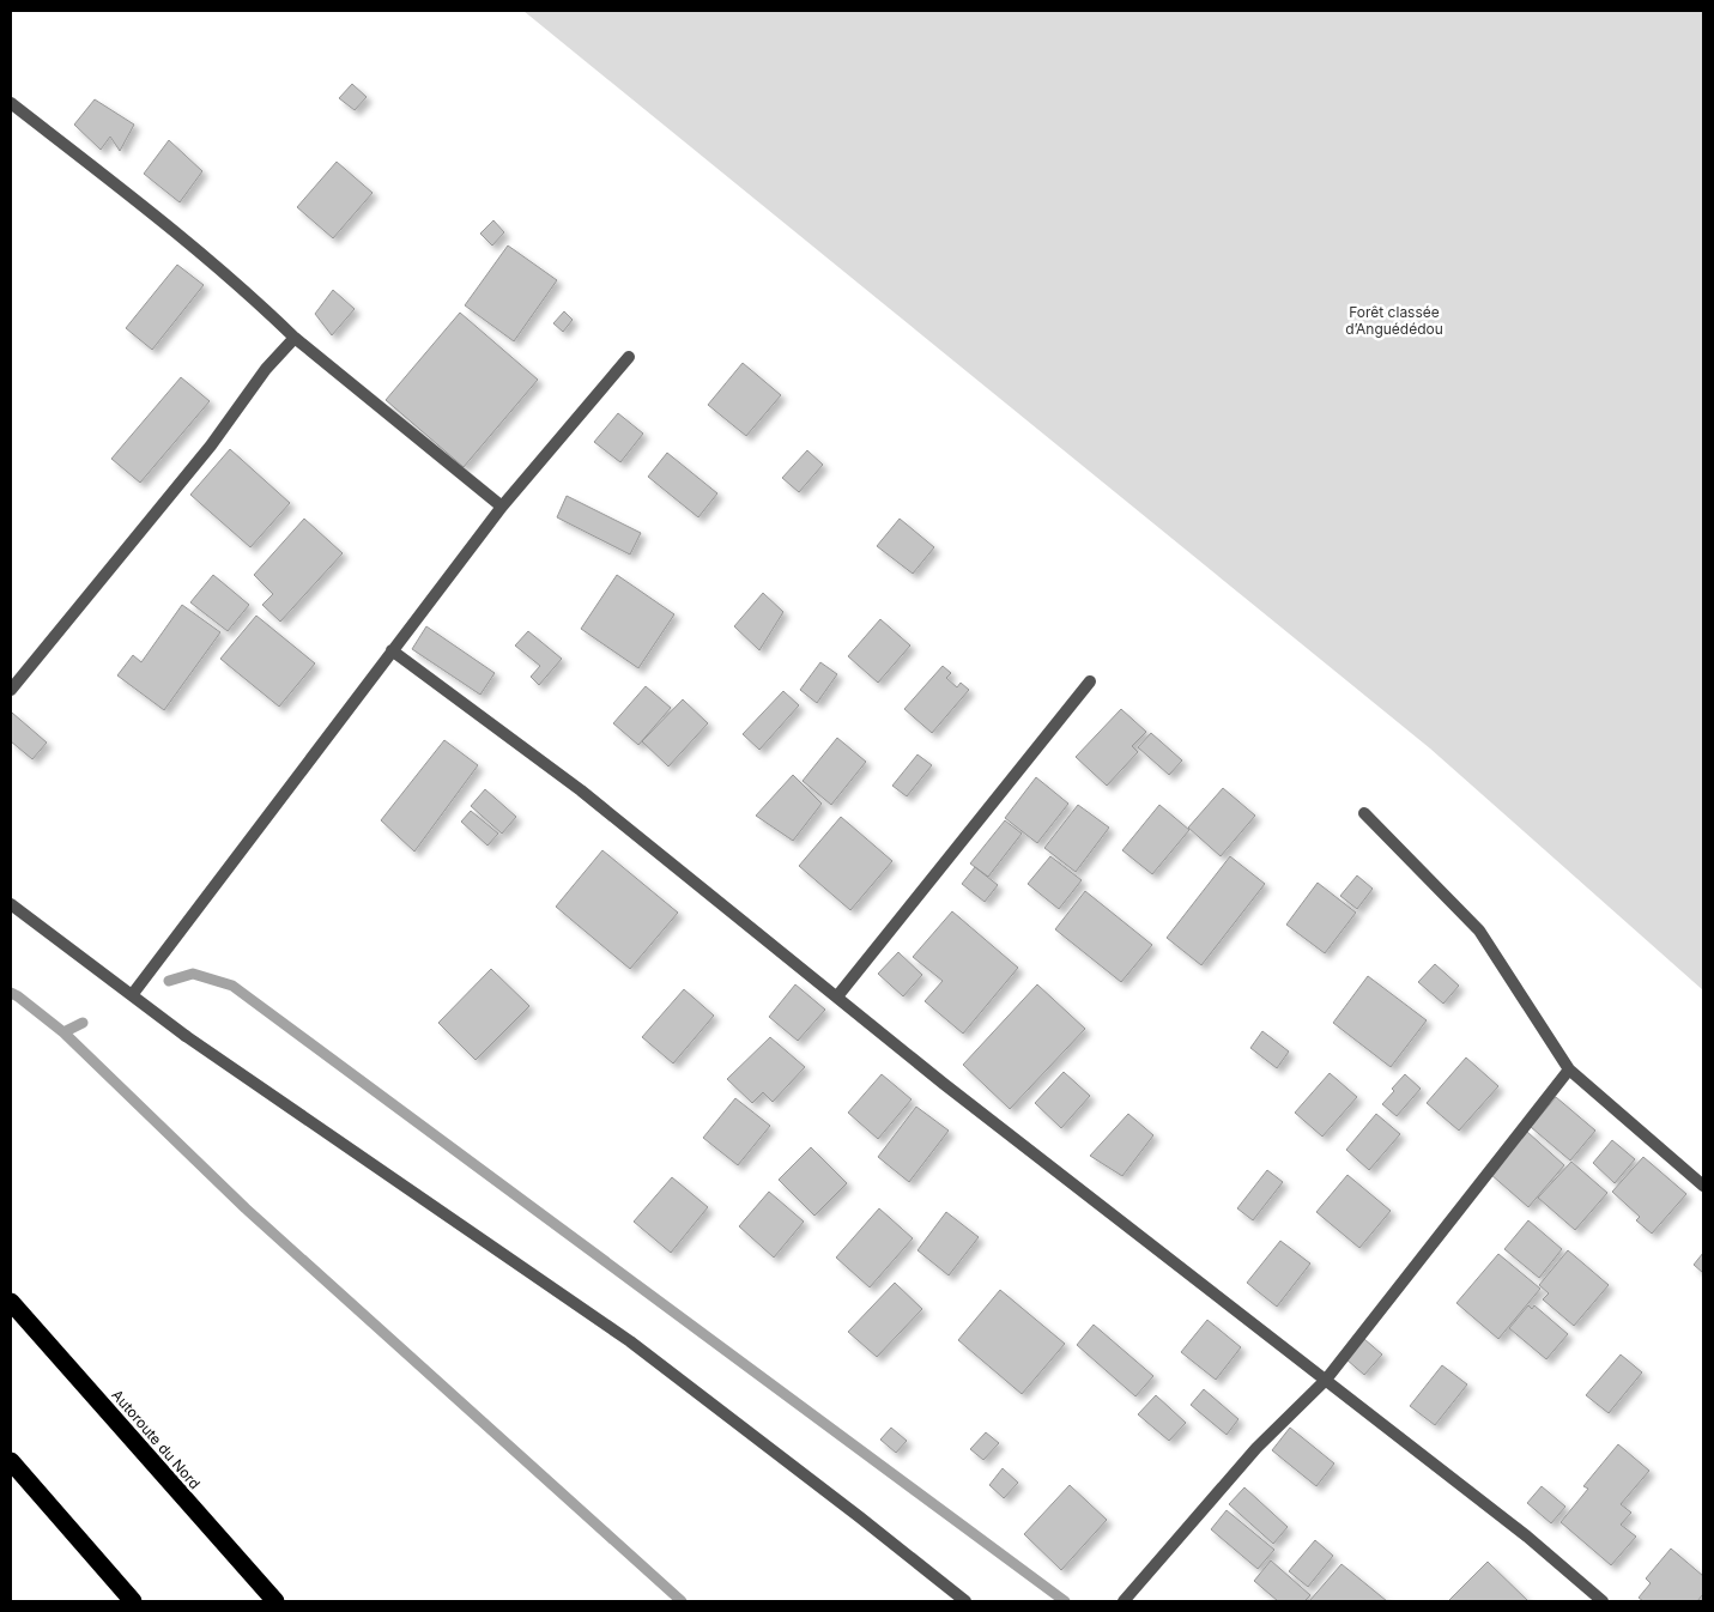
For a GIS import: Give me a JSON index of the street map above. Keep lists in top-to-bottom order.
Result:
{
  "streets": {
    "highway": ["Autoroute du Nord"]
  },
  "parks": ["Forêt classée d’Anguédédou"]
}
